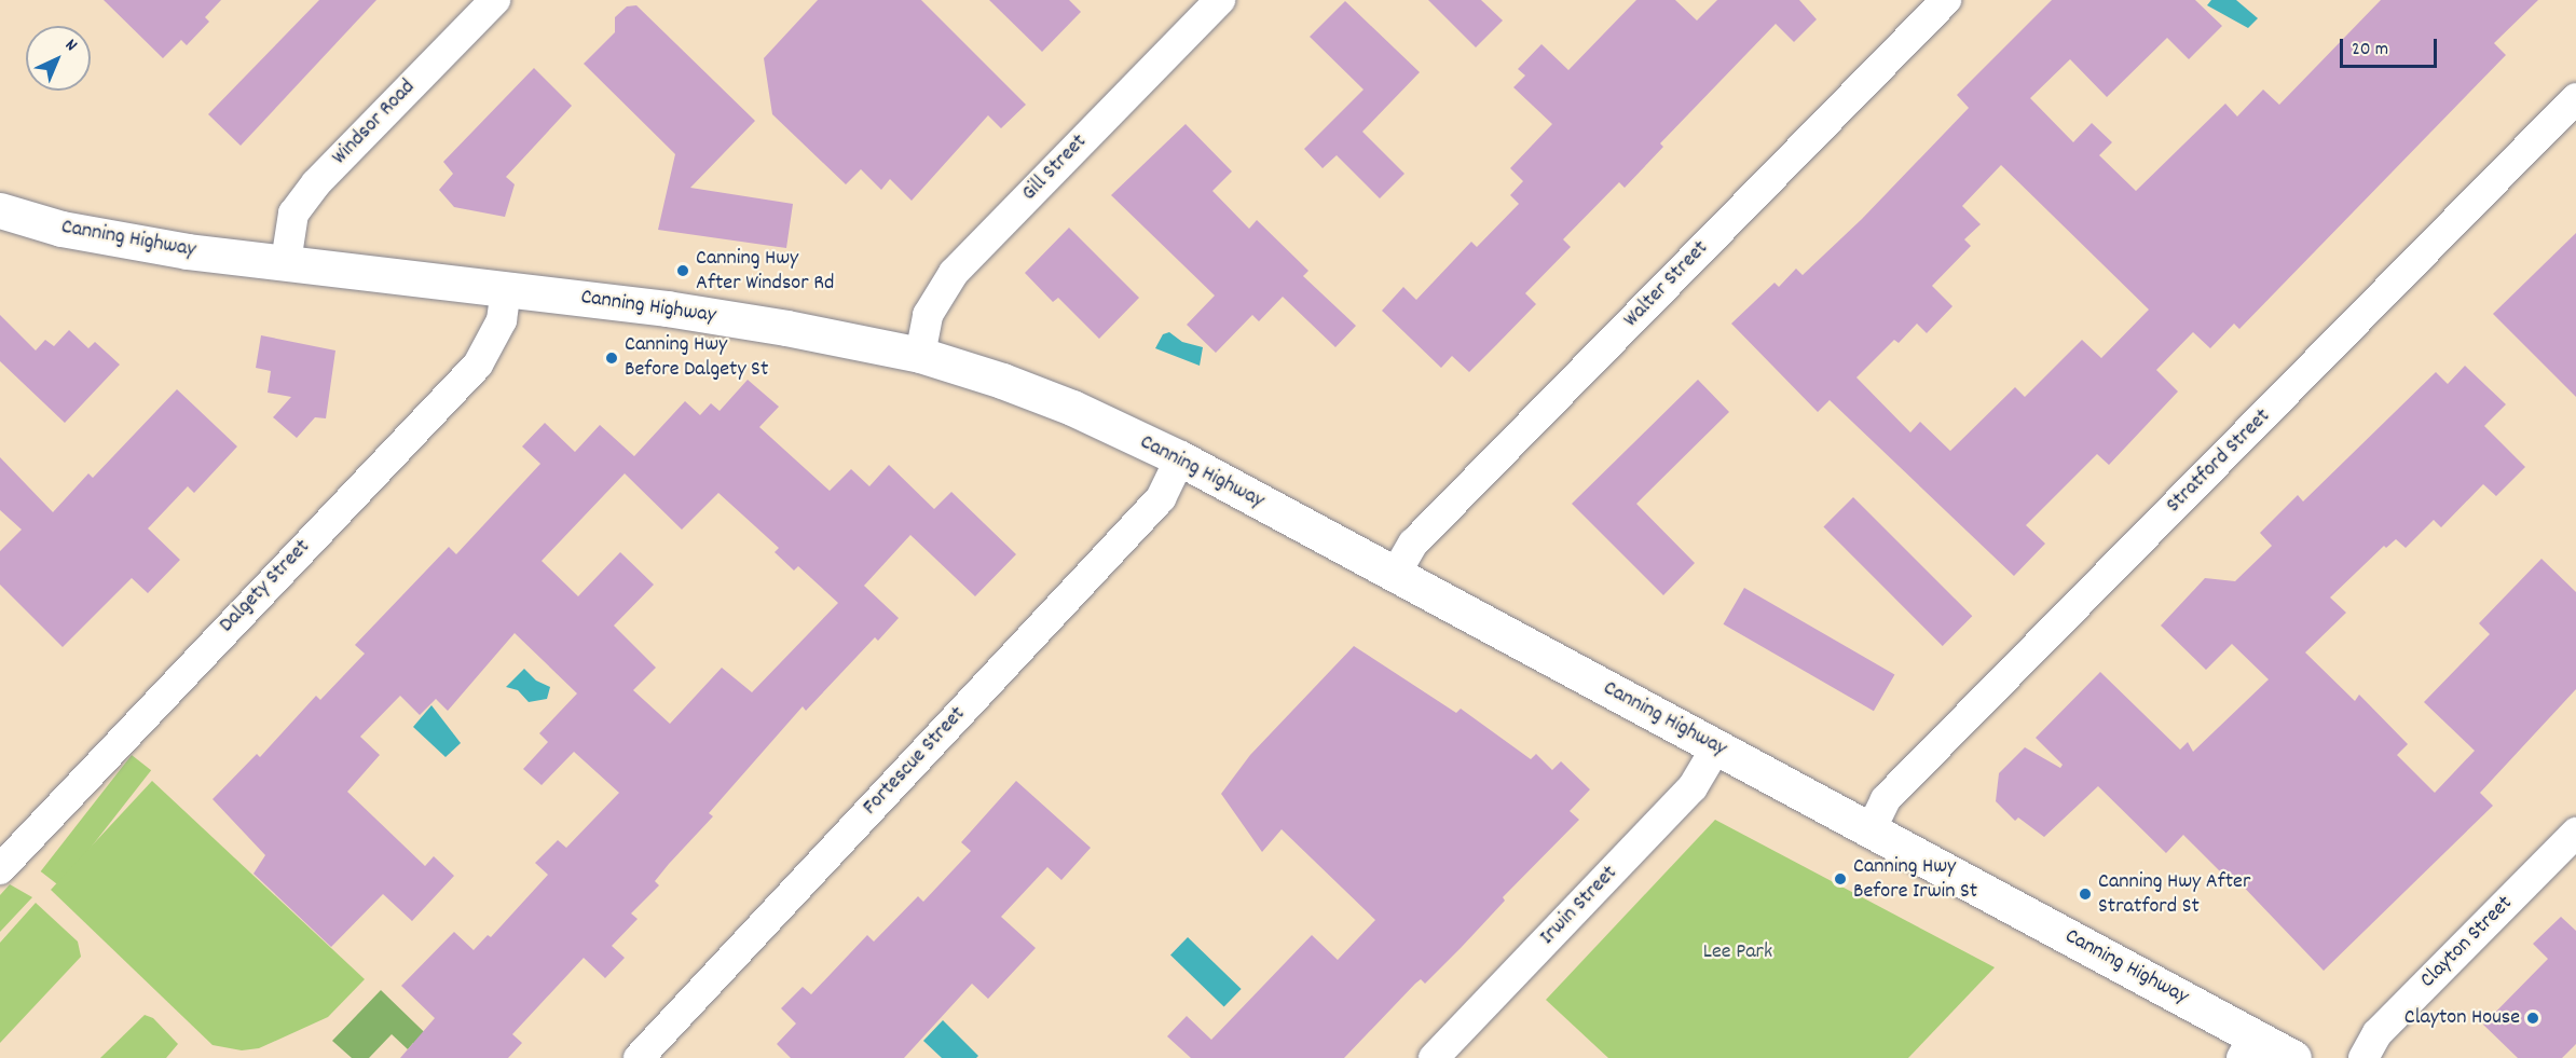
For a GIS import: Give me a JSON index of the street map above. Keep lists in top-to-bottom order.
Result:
{
  "streets": {
    "highway": ["Canning Highway"],
    "street": [
      "Windsor Road",
      "Gill Street",
      "Walter Street",
      "Stratford Street",
      "Dalgety Street",
      "Fortescue Street",
      "Irwin Street",
      "Clayton Street"
    ]
  },
  "crossings": [
    ["Windsor Road", "Canning Highway"],
    ["Gill Street", "Canning Highway"],
    ["Canning Highway", "Walter Street"],
    ["Canning Highway", "Stratford Street"],
    ["Canning Highway", "Dalgety Street"],
    ["Canning Highway", "Fortescue Street"],
    ["Canning Highway", "Irwin Street"]
  ],
  "parks": ["Lee Park"],
  "places": [
    "Canning Hwy After Windsor Rd",
    "Canning Hwy Before Dalgety St",
    "Canning Hwy Before Irwin St",
    "Canning Hwy After Stratford St",
    "Clayton House"
  ],
  "scale_bar": "20 m",
  "north": "top right"
}
